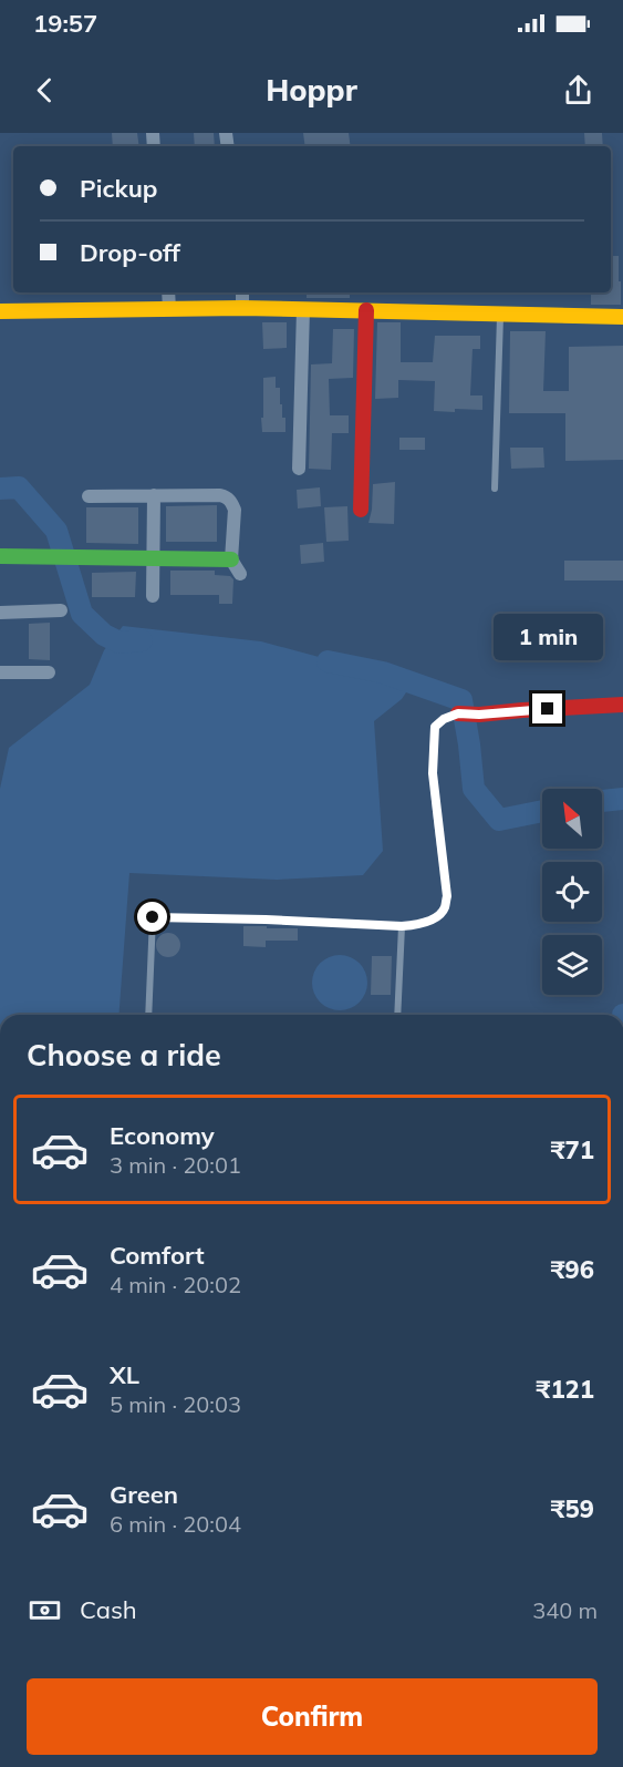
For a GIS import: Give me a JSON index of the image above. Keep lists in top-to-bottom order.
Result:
{
  "north": "top left",
  "page": {
    "status": "19:57",
    "header": "Hoppr",
    "banner": ["Pickup", "Drop-off"],
    "bubble": "1 min",
    "heading": "Choose a ride",
    "list": [
      {
        "name": "Economy",
        "note": "3 min · 20:01",
        "value": "₹71"
      },
      {
        "name": "Comfort",
        "note": "4 min · 20:02",
        "value": "₹96"
      },
      {
        "name": "XL",
        "note": "5 min · 20:03",
        "value": "₹121"
      },
      {
        "name": "Green",
        "note": "6 min · 20:04",
        "value": "₹59"
      }
    ],
    "pay": ["Cash", "340 m"],
    "buttons": "Confirm"
  }
}
